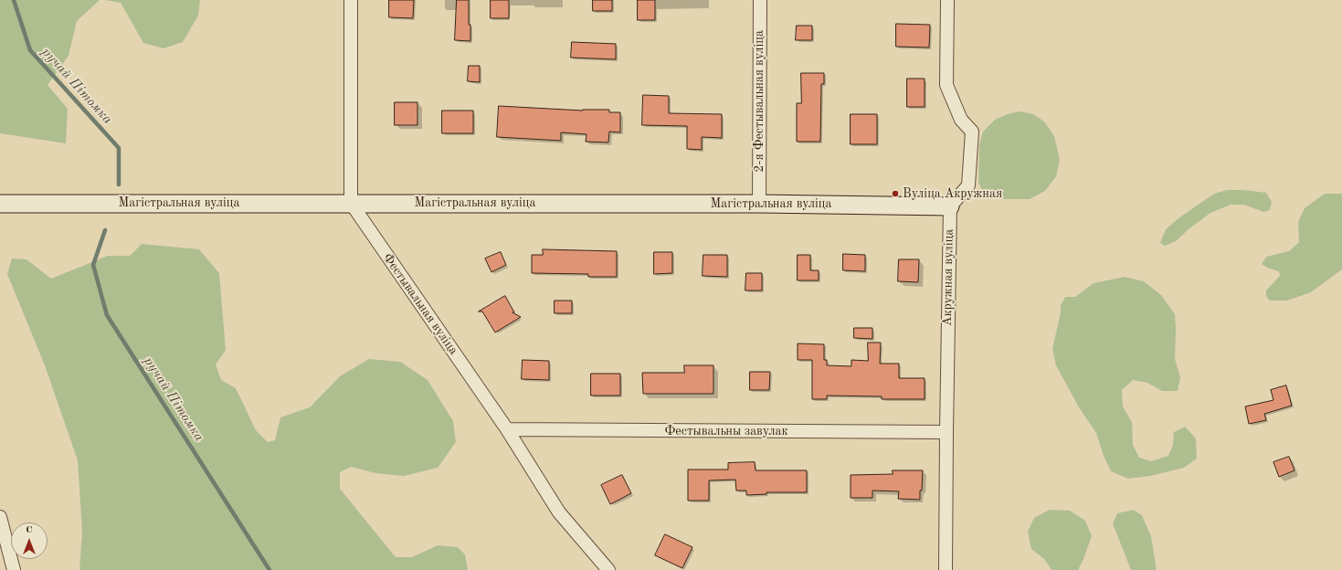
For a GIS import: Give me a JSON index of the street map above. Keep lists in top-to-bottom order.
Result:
{
  "streets": {
    "street": [
      "2-я Фестывальная вуліца",
      "Магістральная вуліца",
      "Акружная вуліца",
      "Фестывальная вуліца",
      "Фестывальны завулак"
    ]
  },
  "crossings": [
    ["2-я Фестывальная вуліца", "Магістральная вуліца"],
    ["Магістральная вуліца", "Акружная вуліца"],
    ["Магістральная вуліца", "Фестывальная вуліца"],
    ["Акружная вуліца", "Фестывальны завулак"],
    ["Фестывальная вуліца", "Фестывальны завулак"]
  ],
  "water": ["ручай Пітомка"],
  "places": ["Вуліца Акружная"],
  "north": "top"
}
